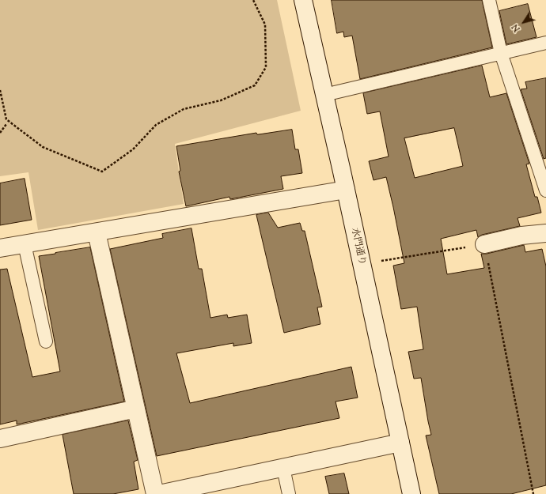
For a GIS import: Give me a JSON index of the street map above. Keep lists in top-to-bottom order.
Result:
{
  "streets": {
    "street": ["水門通り"]
  },
  "north": "bottom left"
}
